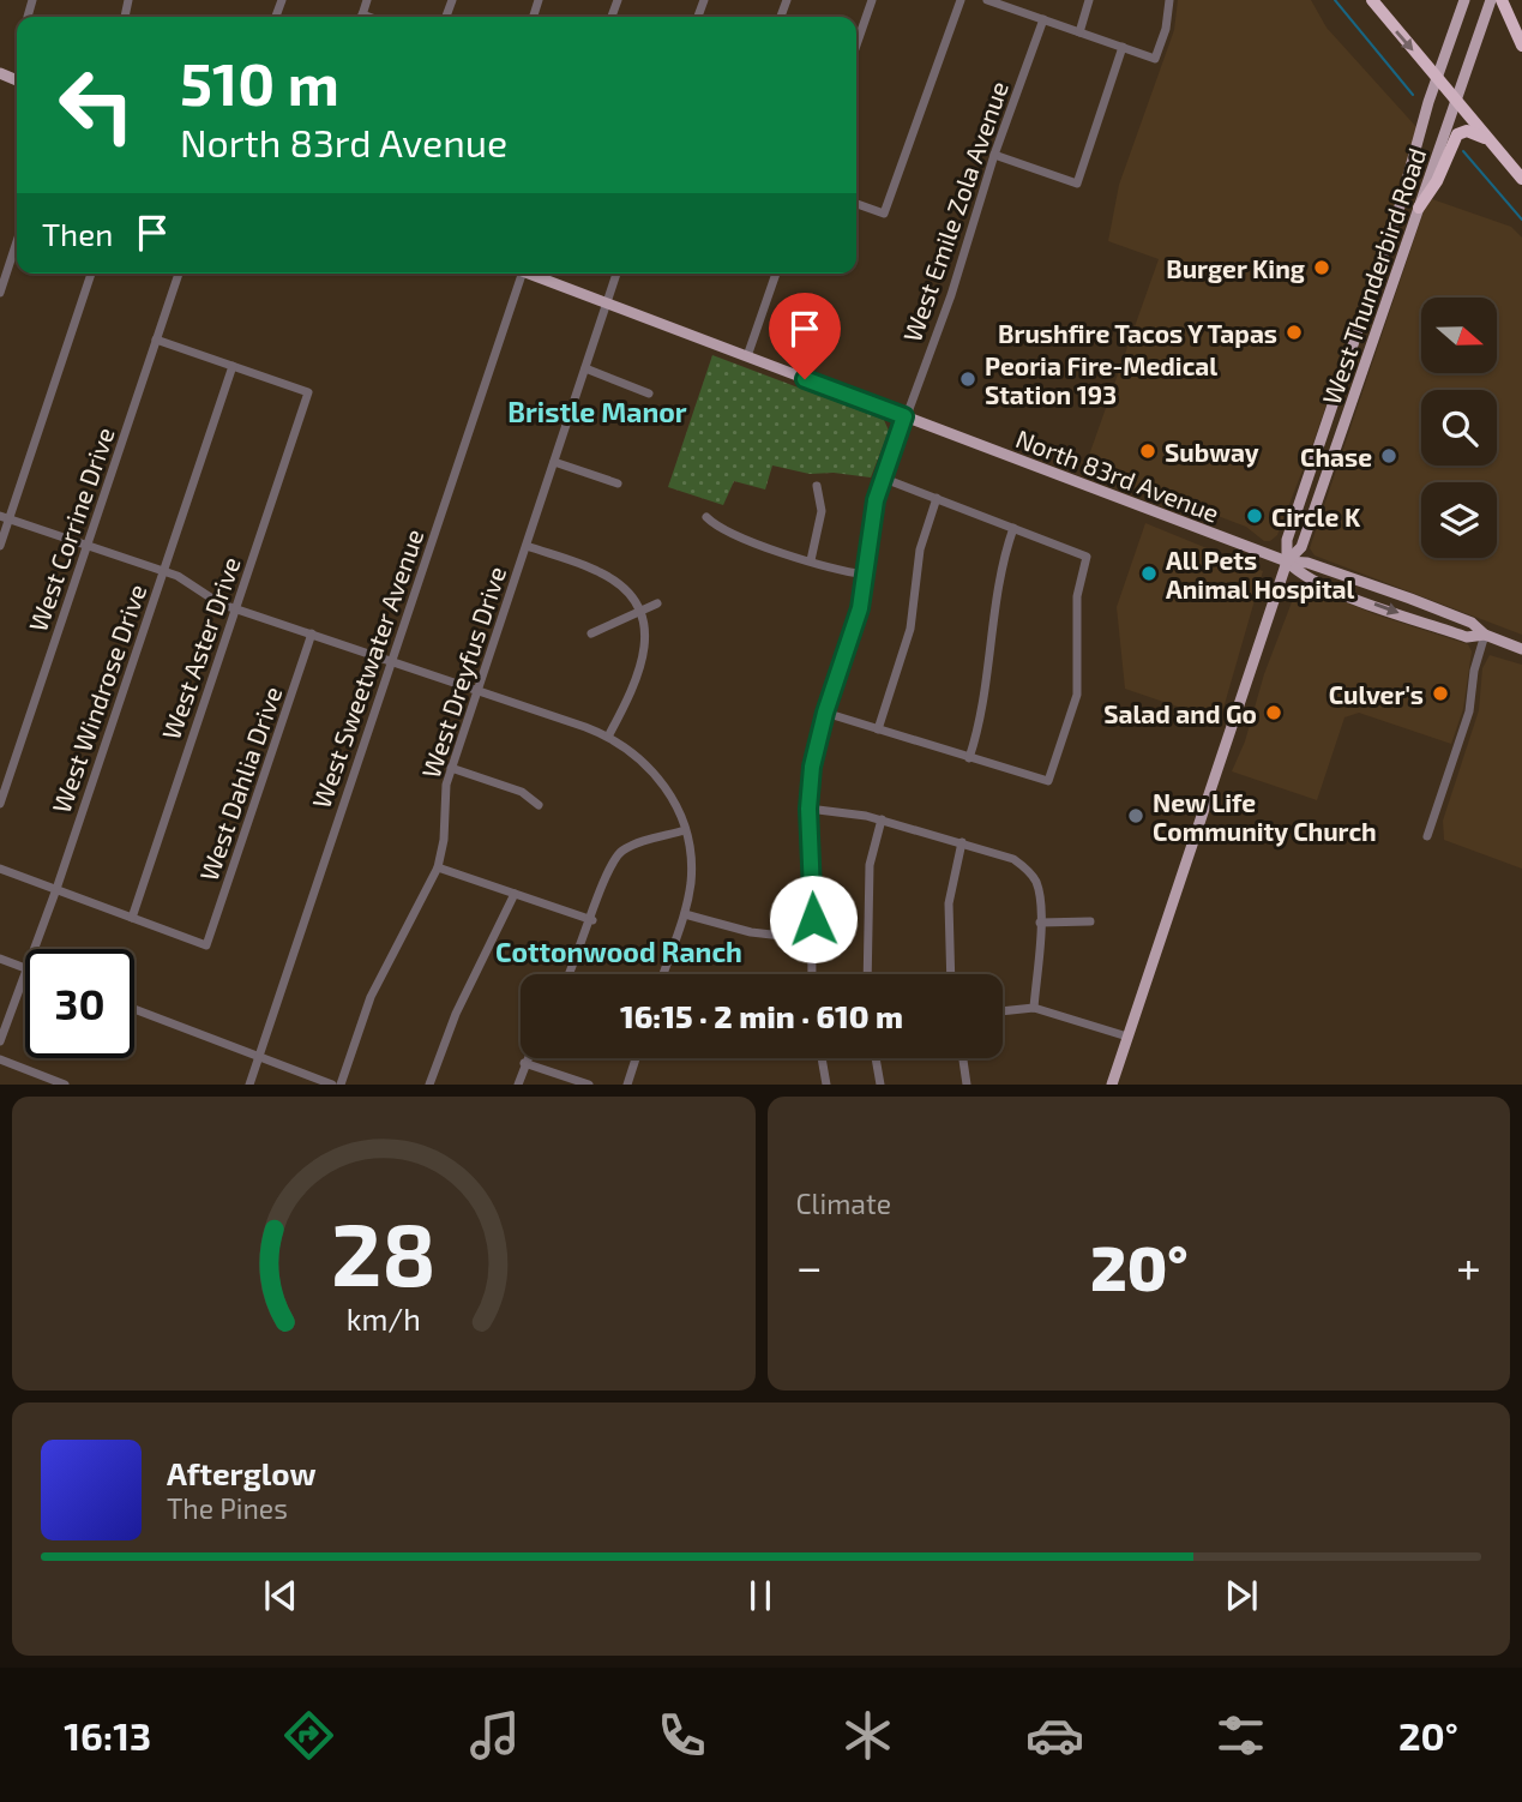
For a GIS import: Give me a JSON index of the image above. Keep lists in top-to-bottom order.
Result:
{
  "streets": {
    "main road": ["West Thunderbird Road", "North 83rd Avenue"],
    "street": [
      "West Emile Zola Avenue",
      "West Corrine Drive",
      "West Aster Drive",
      "West Sweetwater Avenue",
      "West Dreyfus Drive",
      "West Windrose Drive",
      "West Dahlia Drive"
    ]
  },
  "crossings": [
    ["West Emile Zola Avenue", "North 83rd Avenue"],
    ["West Thunderbird Road", "North 83rd Avenue"],
    ["North 83rd Avenue", "West Dreyfus Drive"],
    ["West Aster Drive", "West Windrose Drive"],
    ["West Aster Drive", "West Dahlia Drive"]
  ],
  "districts": ["Bristle Manor", "Cottonwood Ranch"],
  "places": [
    "Burger King",
    "Brushfire Tacos Y Tapas",
    "Peoria Fire-Medical Station 193",
    "Subway",
    "Chase",
    "Circle K",
    "All Pets Animal Hospital",
    "Culver's",
    "Salad and Go",
    "New Life Community Church"
  ],
  "north": "right",
  "page": {
    "turn": ["510 m", "North 83rd Avenue"],
    "then": "Then",
    "limit": "30",
    "trip": "16:15 · 2 min · 610 m",
    "tile": "Climate",
    "heat": ["−", "20°", "+"],
    "song": ["Afterglow", "The Pines"],
    "tabs": ["16:13", "20°"],
    "gauge": ["28", "km/h"]
  }
}
